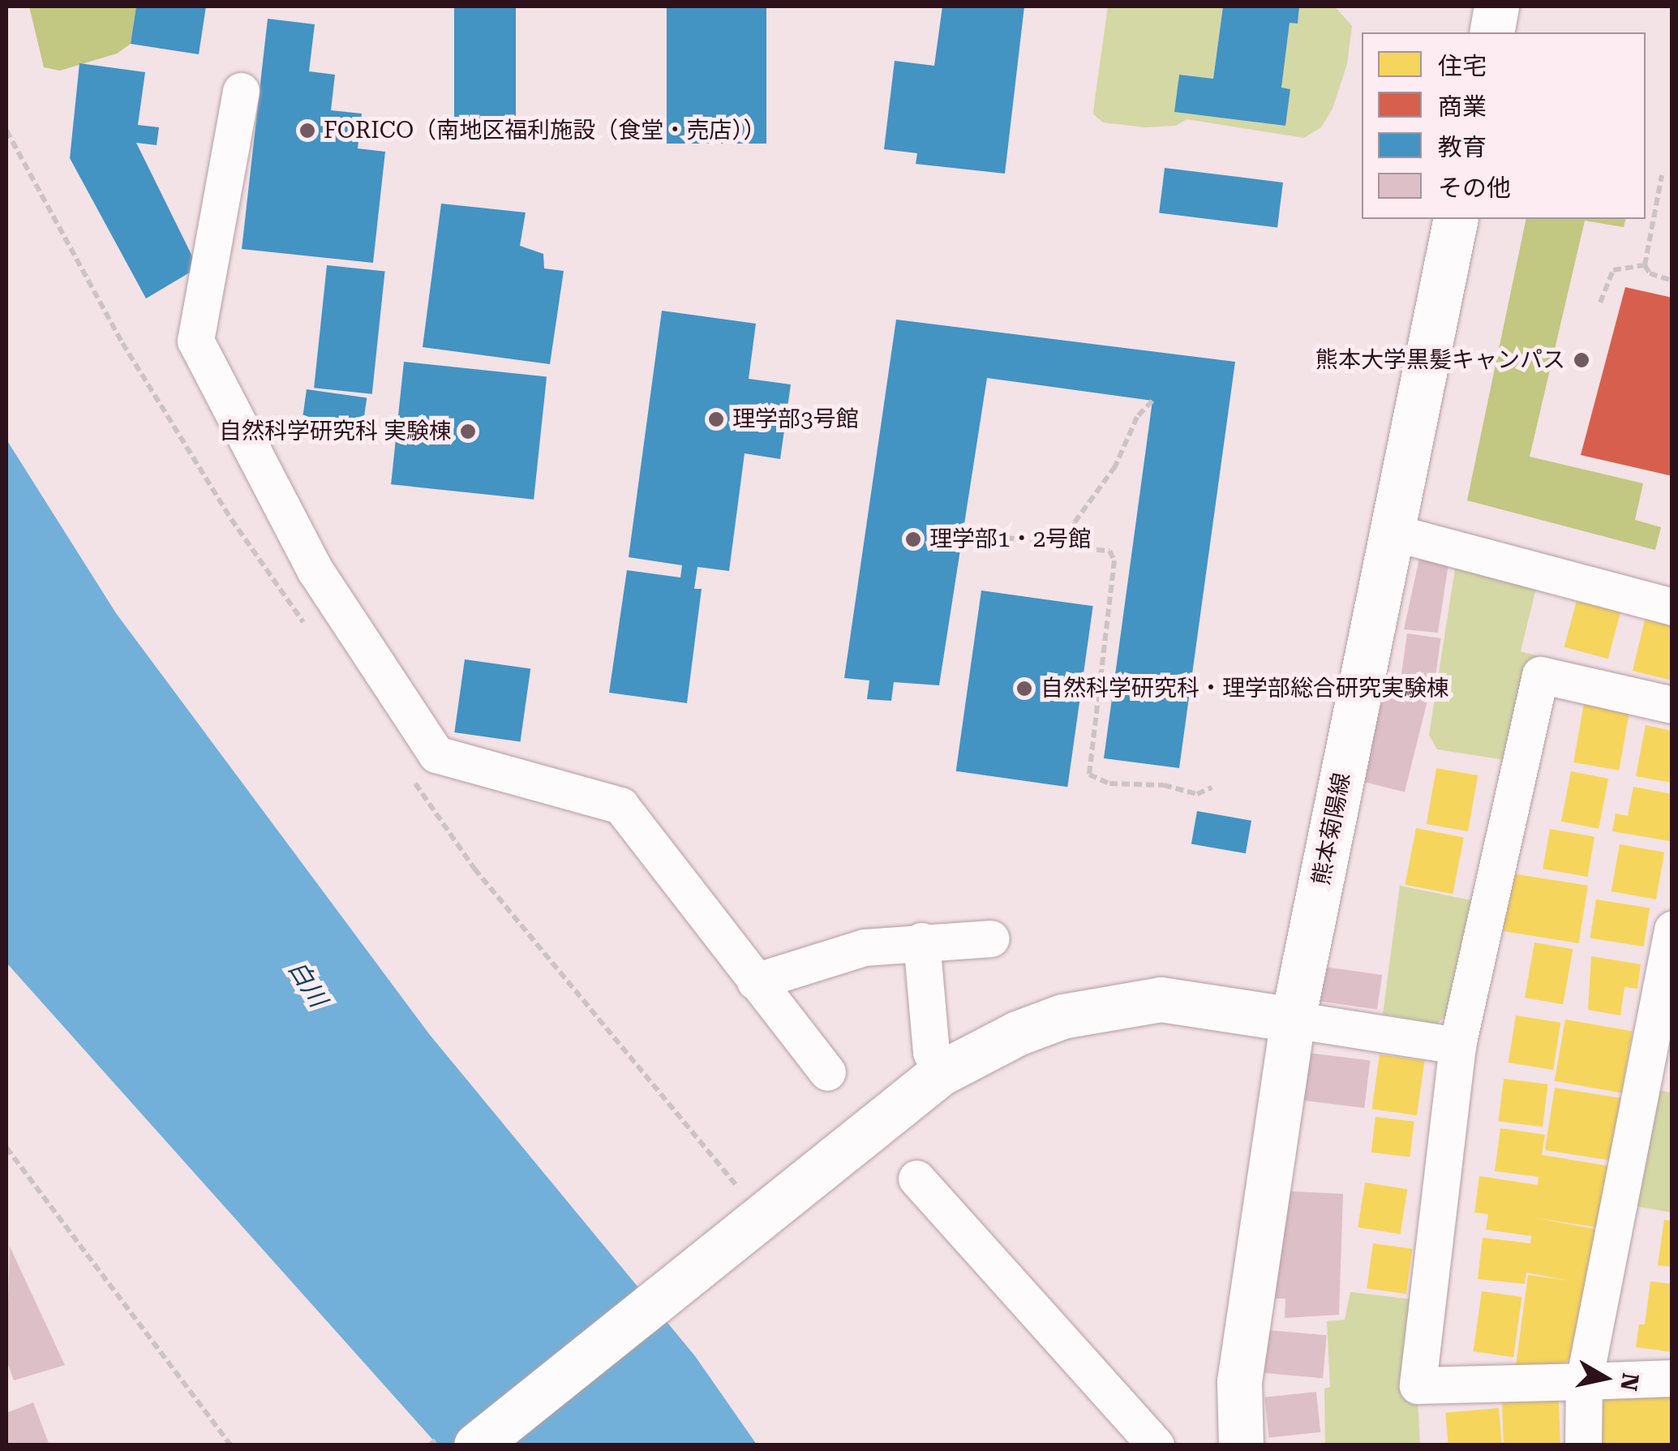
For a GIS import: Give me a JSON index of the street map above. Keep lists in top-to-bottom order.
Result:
{
  "streets": {
    "main road": ["熊本菊陽線"]
  },
  "water": ["白川"],
  "places": [
    "FORICO（南地区福利施設（食堂・売店））",
    "熊本大学黒髪キャンパス",
    "理学部3号館",
    "自然科学研究科 実験棟",
    "理学部1・2号館",
    "自然科学研究科・理学部総合研究実験棟"
  ],
  "legend": [
    "住宅",
    "商業",
    "教育",
    "その他"
  ],
  "north": "right"
}
